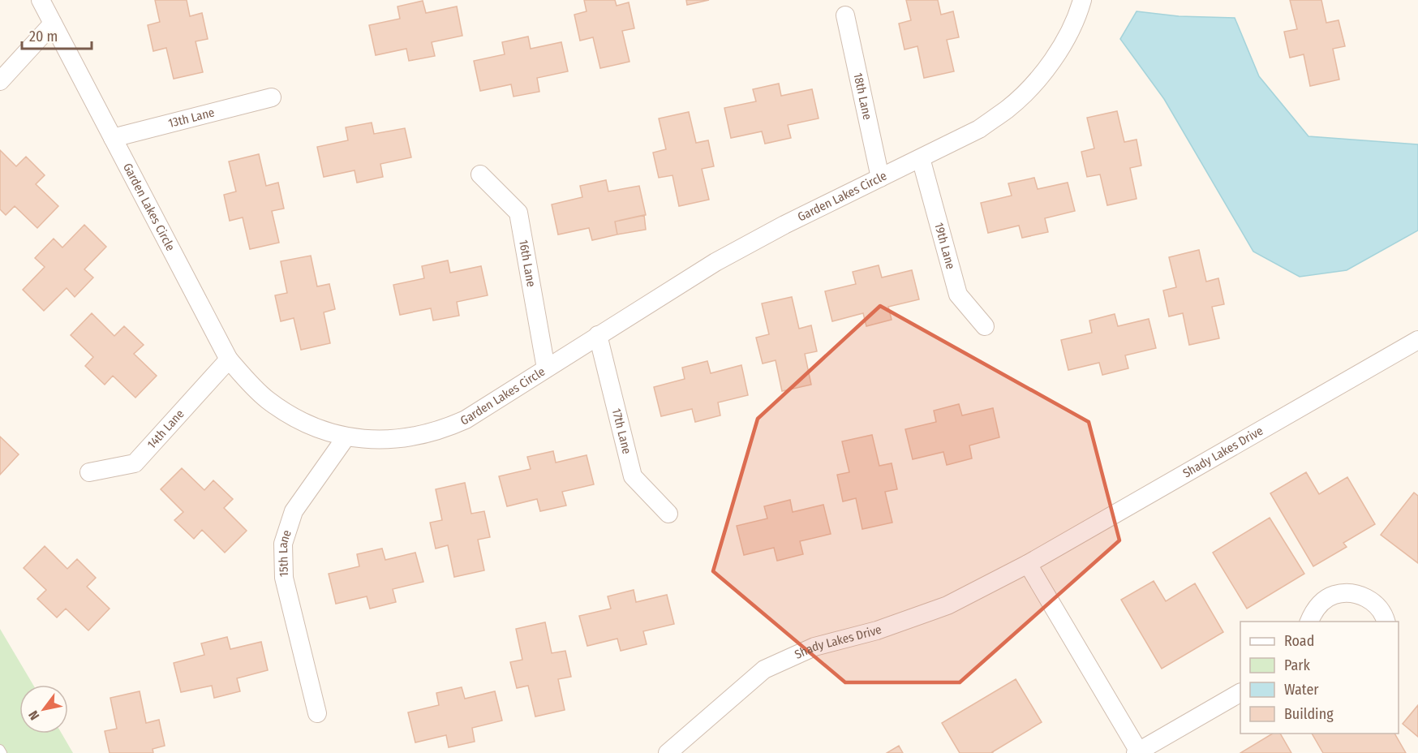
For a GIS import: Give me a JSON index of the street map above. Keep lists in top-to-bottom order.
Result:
{
  "streets": {
    "street": [
      "18th Lane",
      "13th Lane",
      "Garden Lakes Circle",
      "19th Lane",
      "16th Lane",
      "14th Lane",
      "17th Lane",
      "Shady Lakes Drive",
      "15th Lane"
    ]
  },
  "crossings": [
    ["18th Lane", "Garden Lakes Circle"],
    ["13th Lane", "Garden Lakes Circle"],
    ["Garden Lakes Circle", "19th Lane"],
    ["Garden Lakes Circle", "16th Lane"],
    ["Garden Lakes Circle", "14th Lane"],
    ["Garden Lakes Circle", "17th Lane"],
    ["Garden Lakes Circle", "15th Lane"]
  ],
  "legend": [
    "Road",
    "Park",
    "Water",
    "Building"
  ],
  "scale_bar": "20 m",
  "north": "bottom left"
}
